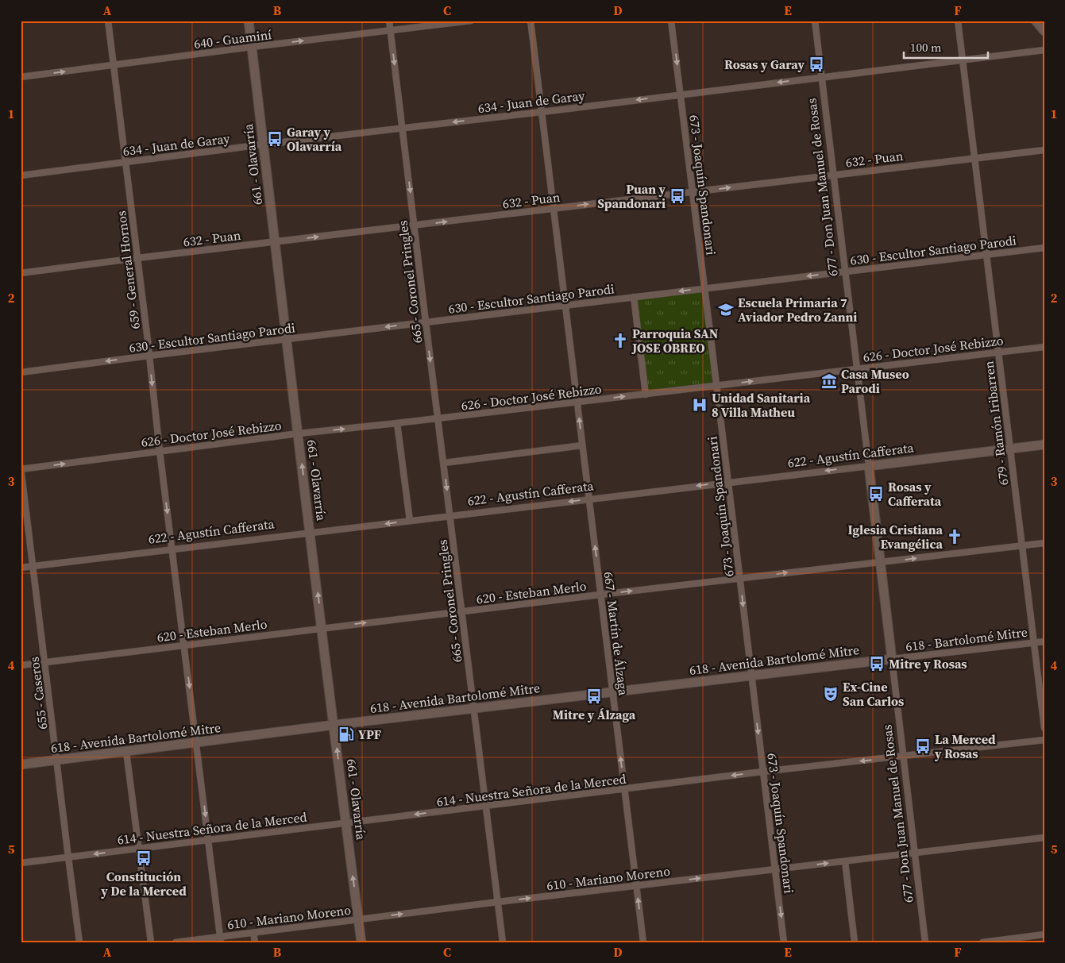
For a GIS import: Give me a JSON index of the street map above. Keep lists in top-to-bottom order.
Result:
{
  "streets": {
    "main road": [
      "661 - Olavarría",
      "677 - Don Juan Manuel de Rosas",
      "622 - Agustín Cafferata",
      "618 - Avenida Bartolomé Mitre"
    ],
    "street": [
      "640 - Guaminí",
      "634 - Juan de Garay",
      "632 - Puan",
      "673 - Joaquín Spandonari",
      "630 - Escultor Santiago Parodi",
      "659 - General Hornos",
      "665 - Coronel Pringles",
      "626 - Doctor José Rebizzo",
      "679 - Ramón Iribarren",
      "620 - Esteban Merlo",
      "667 - Martín de Álzaga",
      "618 - Bartolomé Mitre",
      "655 - Caseros",
      "614 - Nuestra Señora de la Merced",
      "610 - Mariano Moreno"
    ]
  },
  "crossings": [
    ["640 - Guaminí", "661 - Olavarría"],
    ["640 - Guaminí", "659 - General Hornos"],
    ["640 - Guaminí", "665 - Coronel Pringles"],
    ["634 - Juan de Garay", "661 - Olavarría"],
    ["634 - Juan de Garay", "673 - Joaquín Spandonari"],
    ["634 - Juan de Garay", "677 - Don Juan Manuel de Rosas"],
    ["634 - Juan de Garay", "659 - General Hornos"],
    ["634 - Juan de Garay", "665 - Coronel Pringles"],
    ["634 - Juan de Garay", "679 - Ramón Iribarren"],
    ["634 - Juan de Garay", "667 - Martín de Álzaga"],
    ["632 - Puan", "661 - Olavarría"],
    ["632 - Puan", "673 - Joaquín Spandonari"],
    ["632 - Puan", "677 - Don Juan Manuel de Rosas"],
    ["632 - Puan", "659 - General Hornos"],
    ["632 - Puan", "665 - Coronel Pringles"],
    ["632 - Puan", "679 - Ramón Iribarren"],
    ["632 - Puan", "667 - Martín de Álzaga"],
    ["661 - Olavarría", "630 - Escultor Santiago Parodi"],
    ["661 - Olavarría", "626 - Doctor José Rebizzo"],
    ["661 - Olavarría", "622 - Agustín Cafferata"],
    ["661 - Olavarría", "620 - Esteban Merlo"],
    ["661 - Olavarría", "618 - Avenida Bartolomé Mitre"],
    ["661 - Olavarría", "614 - Nuestra Señora de la Merced"],
    ["661 - Olavarría", "610 - Mariano Moreno"],
    ["673 - Joaquín Spandonari", "630 - Escultor Santiago Parodi"],
    ["673 - Joaquín Spandonari", "626 - Doctor José Rebizzo"],
    ["673 - Joaquín Spandonari", "622 - Agustín Cafferata"],
    ["673 - Joaquín Spandonari", "620 - Esteban Merlo"],
    ["673 - Joaquín Spandonari", "618 - Avenida Bartolomé Mitre"],
    ["673 - Joaquín Spandonari", "614 - Nuestra Señora de la Merced"],
    ["673 - Joaquín Spandonari", "610 - Mariano Moreno"],
    ["677 - Don Juan Manuel de Rosas", "630 - Escultor Santiago Parodi"],
    ["677 - Don Juan Manuel de Rosas", "626 - Doctor José Rebizzo"],
    ["677 - Don Juan Manuel de Rosas", "622 - Agustín Cafferata"],
    ["677 - Don Juan Manuel de Rosas", "620 - Esteban Merlo"],
    ["677 - Don Juan Manuel de Rosas", "618 - Bartolomé Mitre"],
    ["677 - Don Juan Manuel de Rosas", "618 - Avenida Bartolomé Mitre"],
    ["677 - Don Juan Manuel de Rosas", "614 - Nuestra Señora de la Merced"],
    ["677 - Don Juan Manuel de Rosas", "610 - Mariano Moreno"],
    ["630 - Escultor Santiago Parodi", "659 - General Hornos"],
    ["630 - Escultor Santiago Parodi", "665 - Coronel Pringles"],
    ["630 - Escultor Santiago Parodi", "679 - Ramón Iribarren"],
    ["630 - Escultor Santiago Parodi", "667 - Martín de Álzaga"],
    ["659 - General Hornos", "626 - Doctor José Rebizzo"],
    ["659 - General Hornos", "622 - Agustín Cafferata"],
    ["659 - General Hornos", "620 - Esteban Merlo"],
    ["659 - General Hornos", "618 - Avenida Bartolomé Mitre"],
    ["659 - General Hornos", "614 - Nuestra Señora de la Merced"],
    ["659 - General Hornos", "610 - Mariano Moreno"],
    ["665 - Coronel Pringles", "626 - Doctor José Rebizzo"],
    ["665 - Coronel Pringles", "622 - Agustín Cafferata"],
    ["665 - Coronel Pringles", "620 - Esteban Merlo"],
    ["665 - Coronel Pringles", "618 - Avenida Bartolomé Mitre"],
    ["665 - Coronel Pringles", "614 - Nuestra Señora de la Merced"],
    ["665 - Coronel Pringles", "610 - Mariano Moreno"],
    ["626 - Doctor José Rebizzo", "679 - Ramón Iribarren"],
    ["626 - Doctor José Rebizzo", "667 - Martín de Álzaga"],
    ["626 - Doctor José Rebizzo", "655 - Caseros"],
    ["679 - Ramón Iribarren", "622 - Agustín Cafferata"],
    ["679 - Ramón Iribarren", "620 - Esteban Merlo"],
    ["679 - Ramón Iribarren", "618 - Bartolomé Mitre"],
    ["622 - Agustín Cafferata", "667 - Martín de Álzaga"],
    ["622 - Agustín Cafferata", "655 - Caseros"],
    ["620 - Esteban Merlo", "667 - Martín de Álzaga"],
    ["620 - Esteban Merlo", "655 - Caseros"],
    ["667 - Martín de Álzaga", "618 - Avenida Bartolomé Mitre"],
    ["667 - Martín de Álzaga", "614 - Nuestra Señora de la Merced"],
    ["667 - Martín de Álzaga", "610 - Mariano Moreno"],
    ["618 - Bartolomé Mitre", "618 - Avenida Bartolomé Mitre"],
    ["618 - Avenida Bartolomé Mitre", "655 - Caseros"],
    ["655 - Caseros", "614 - Nuestra Señora de la Merced"]
  ],
  "one_way": [
    "640 - Guaminí",
    "634 - Juan de Garay",
    "632 - Puan",
    "661 - Olavarría",
    "673 - Joaquín Spandonari",
    "630 - Escultor Santiago Parodi",
    "659 - General Hornos",
    "665 - Coronel Pringles",
    "626 - Doctor José Rebizzo",
    "622 - Agustín Cafferata",
    "620 - Esteban Merlo",
    "614 - Nuestra Señora de la Merced",
    "610 - Mariano Moreno"
  ],
  "places": {
    "bus stop": [
      "Rosas y Garay",
      "Garay y Olavarría",
      "Puan y Spandonari",
      "Rosas y Cafferata",
      "Mitre y Rosas",
      "Mitre y Álzaga",
      "La Merced y Rosas",
      "Constitución y De la Merced"
    ],
    "school or university": ["Escuela Primaria 7 Aviador Pedro Zanni"],
    "church": ["Parroquia SAN JOSE OBREO", "Iglesia Cristiana Evangélica"],
    "museum": ["Casa Museo Parodi"],
    "hospital": ["Unidad Sanitaria 8 Villa Matheu"],
    "theatre": ["Ex-Cine San Carlos"],
    "fuel station": ["YPF"]
  },
  "scale_bar": "100 m",
  "grid": {
    "columns": [
      "A",
      "B",
      "C",
      "D",
      "E",
      "F"
    ],
    "rows": [
      "1",
      "2",
      "3",
      "4",
      "5"
    ]
  }
}
